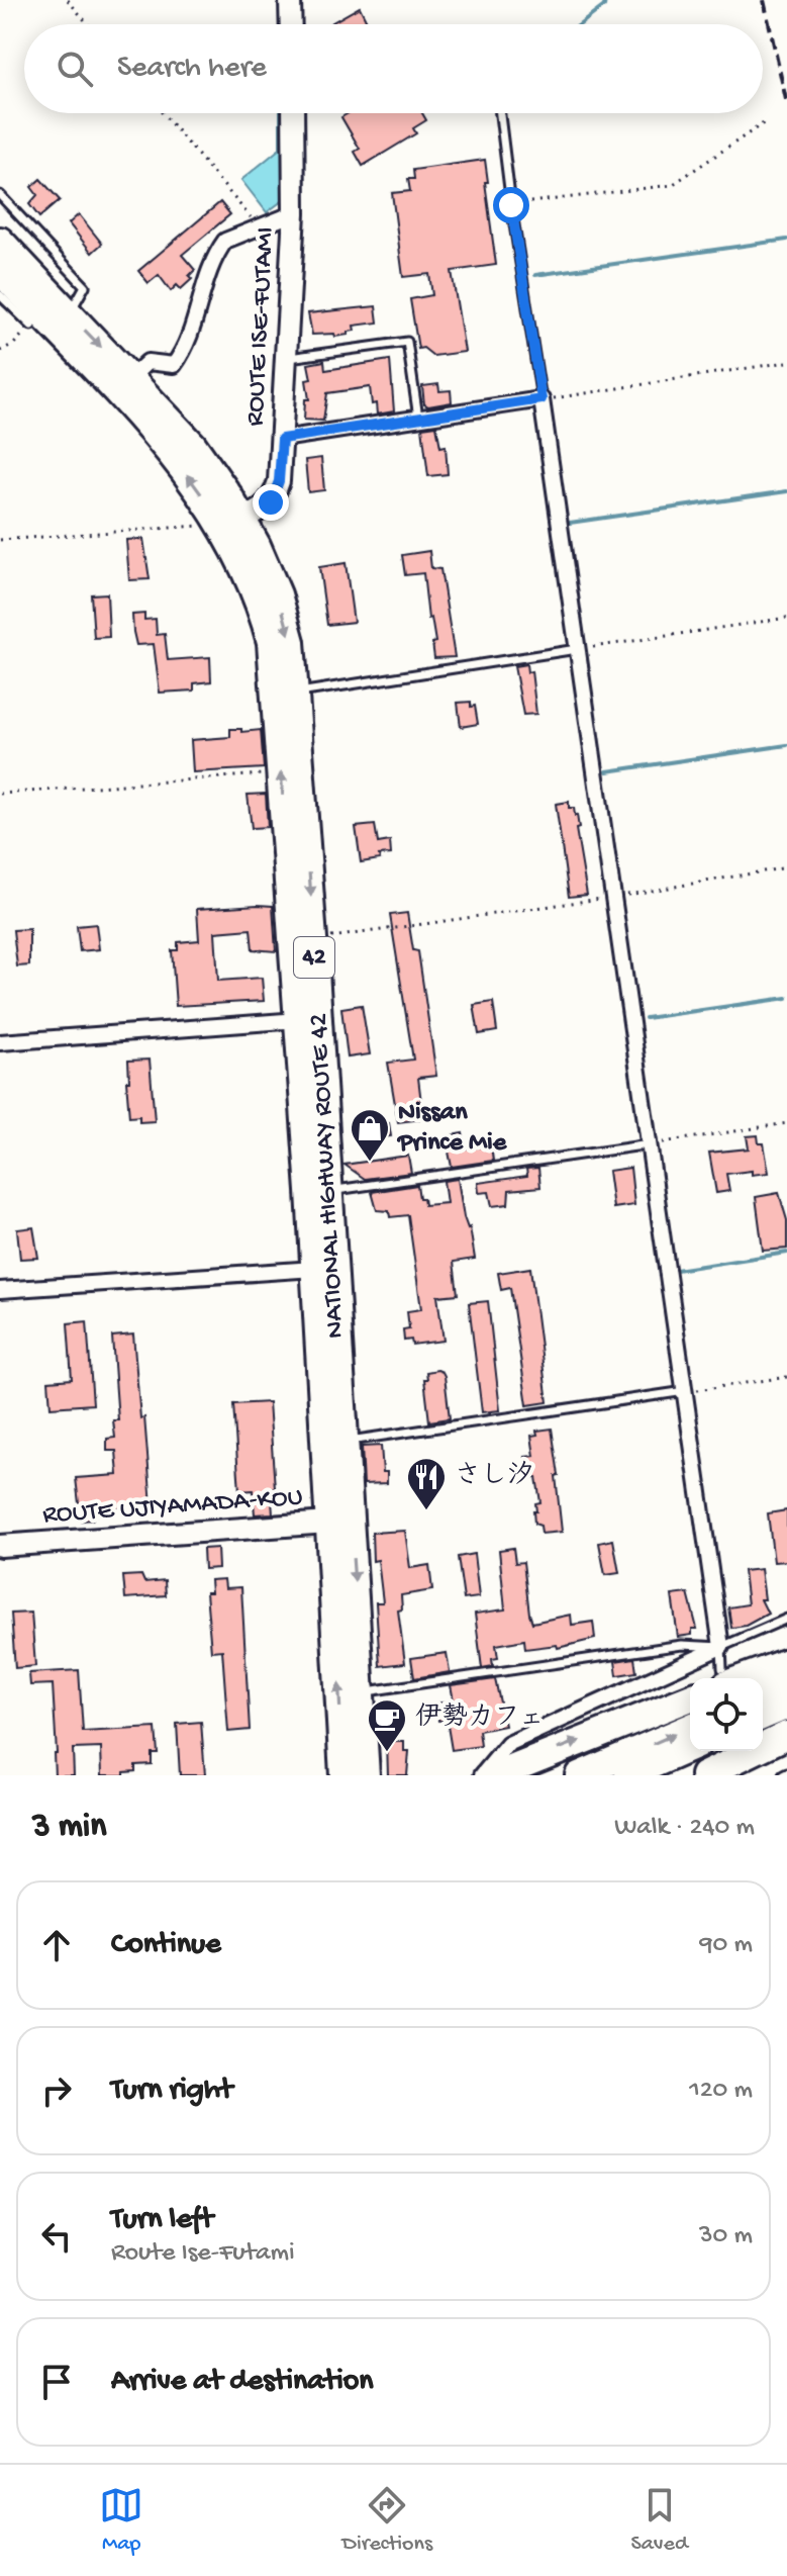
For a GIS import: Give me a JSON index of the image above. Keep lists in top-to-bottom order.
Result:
{
  "streets": {
    "highway": ["42", "NATIONAL HIGHWAY ROUTE 42"],
    "main road": ["ROUTE ISE-FUTAMI", "ROUTE UJIYAMADA-KOU"]
  },
  "crossings": [
    ["ROUTE ISE-FUTAMI", "NATIONAL HIGHWAY ROUTE 42"],
    ["NATIONAL HIGHWAY ROUTE 42", "ROUTE UJIYAMADA-KOU"]
  ],
  "places": {
    "shop": ["Nissan Prince Mie"],
    "restaurant": ["さし汐"],
    "cafe": ["伊勢カフェ"]
  },
  "page": {
    "search": "Search here",
    "heading": ["3 min", "Walk · 240 m"],
    "list": [
      ["Continue", "90 m"],
      ["Turn right", "120 m"],
      ["Turn left", "Route Ise-Futami", "30 m"],
      "Arrive at destination"
    ],
    "nav": ["Map", "Directions", "Saved"]
  }
}
